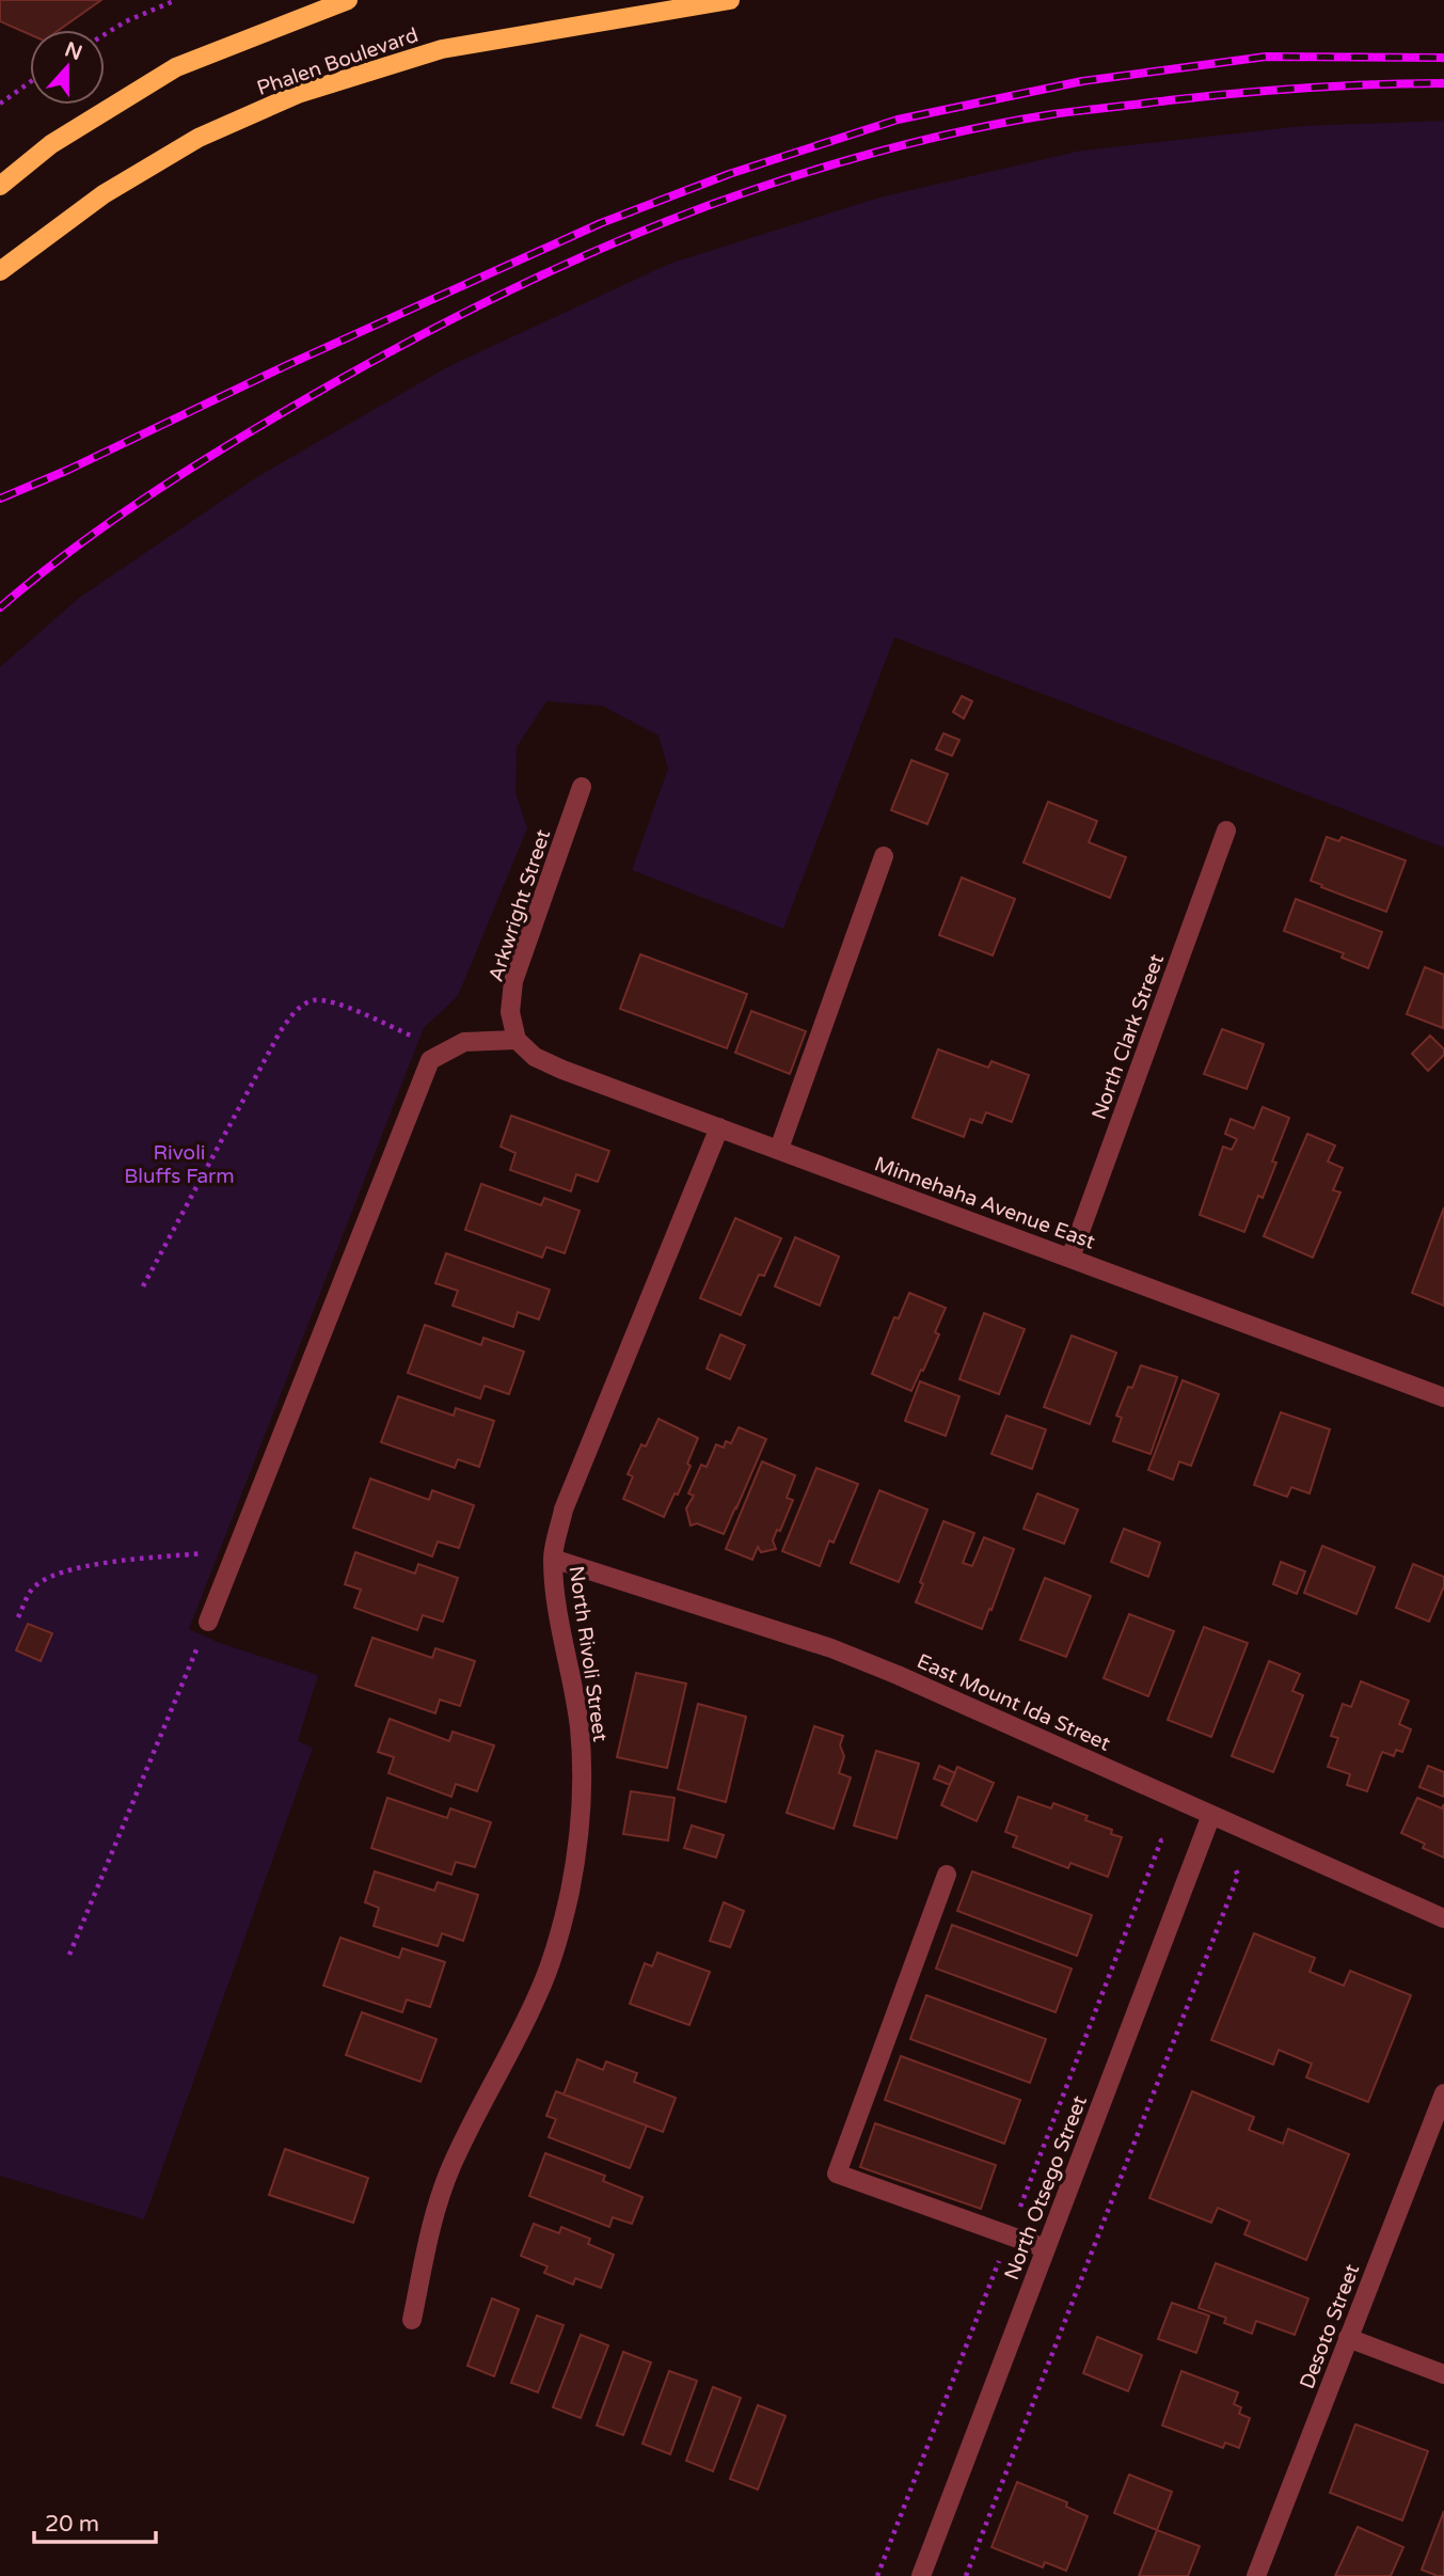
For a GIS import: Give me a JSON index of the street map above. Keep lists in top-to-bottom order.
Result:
{
  "streets": {
    "main road": ["Phalen Boulevard"],
    "street": [
      "Arkwright Street",
      "North Clark Street",
      "Minnehaha Avenue East",
      "North Rivoli Street",
      "East Mount Ida Street",
      "North Otsego Street",
      "Desoto Street"
    ]
  },
  "crossings": [
    ["Arkwright Street", "Minnehaha Avenue East"],
    ["North Clark Street", "Minnehaha Avenue East"],
    ["Minnehaha Avenue East", "North Rivoli Street"],
    ["North Rivoli Street", "East Mount Ida Street"],
    ["East Mount Ida Street", "North Otsego Street"]
  ],
  "parks": ["Rivoli Bluffs Farm"],
  "scale_bar": "20 m",
  "north": "top"
}
